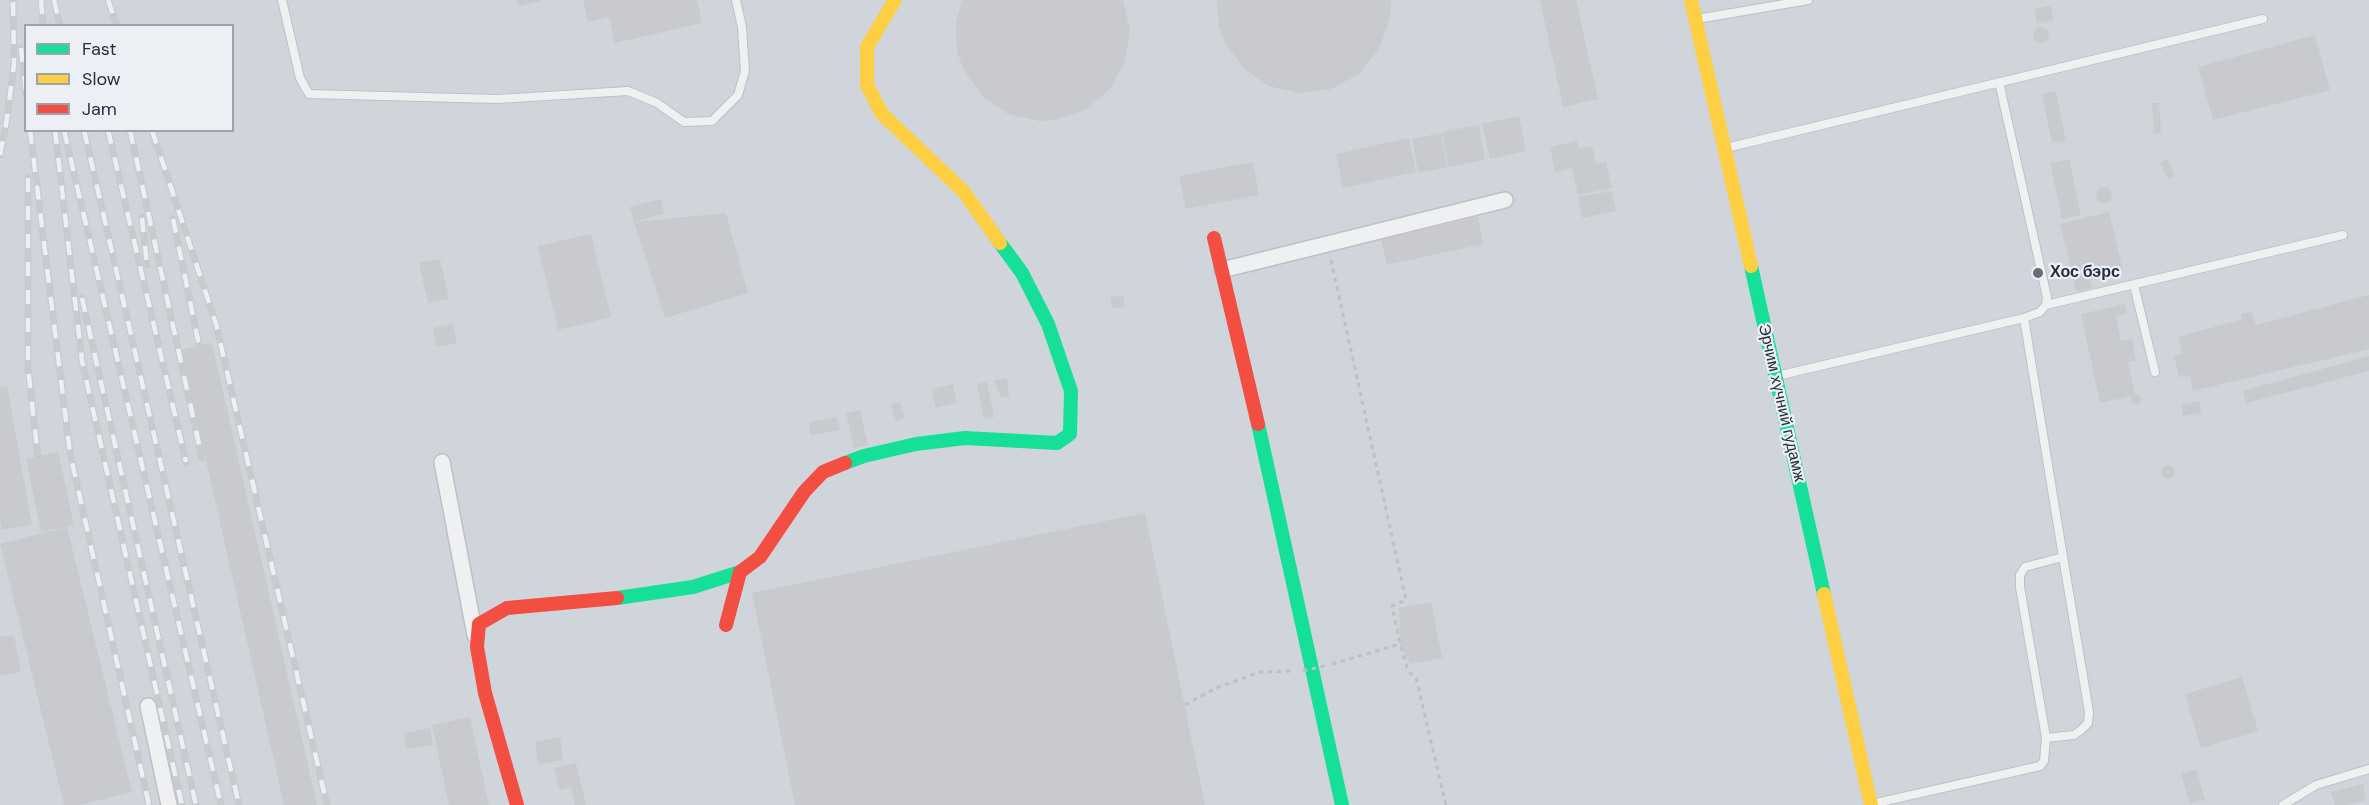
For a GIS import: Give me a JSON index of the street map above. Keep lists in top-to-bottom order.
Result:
{
  "streets": {
    "street": ["Эрчим хүчний гудамж"]
  },
  "places": ["Хос бэрс"],
  "legend": ["Fast", "Slow", "Jam"]
}
